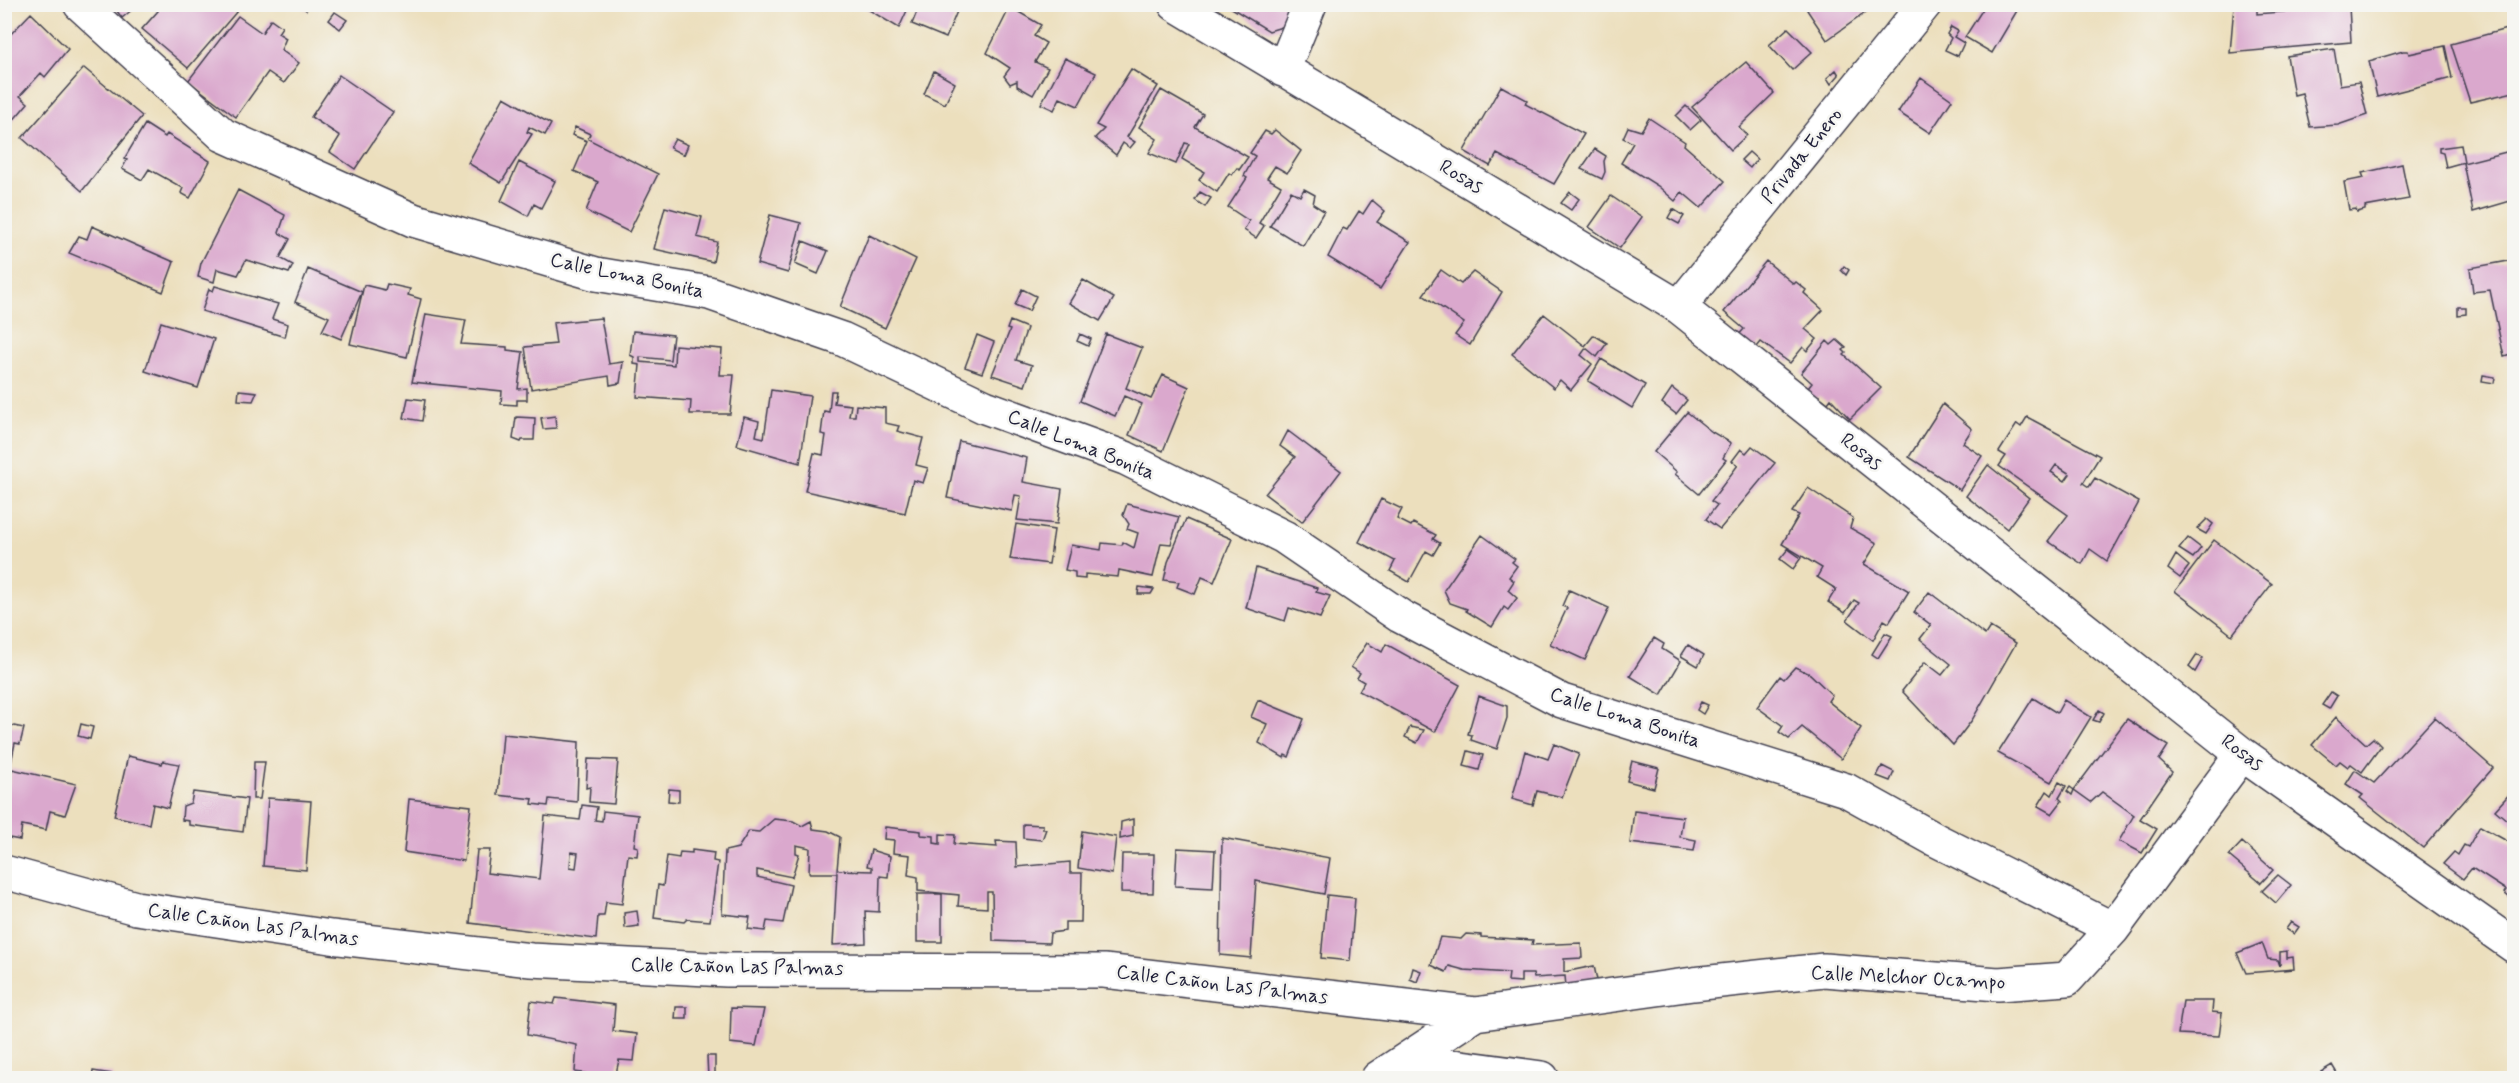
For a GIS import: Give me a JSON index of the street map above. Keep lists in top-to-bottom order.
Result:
{
  "streets": {
    "street": [
      "Privada Enero",
      "Rosas",
      "Calle Loma Bonita",
      "Calle Cañon Las Palmas",
      "Calle Melchor Ocampo"
    ]
  },
  "crossings": [
    ["Privada Enero", "Rosas"],
    ["Rosas", "Calle Melchor Ocampo"],
    ["Calle Loma Bonita", "Calle Melchor Ocampo"],
    ["Calle Cañon Las Palmas", "Calle Melchor Ocampo"]
  ]
}
